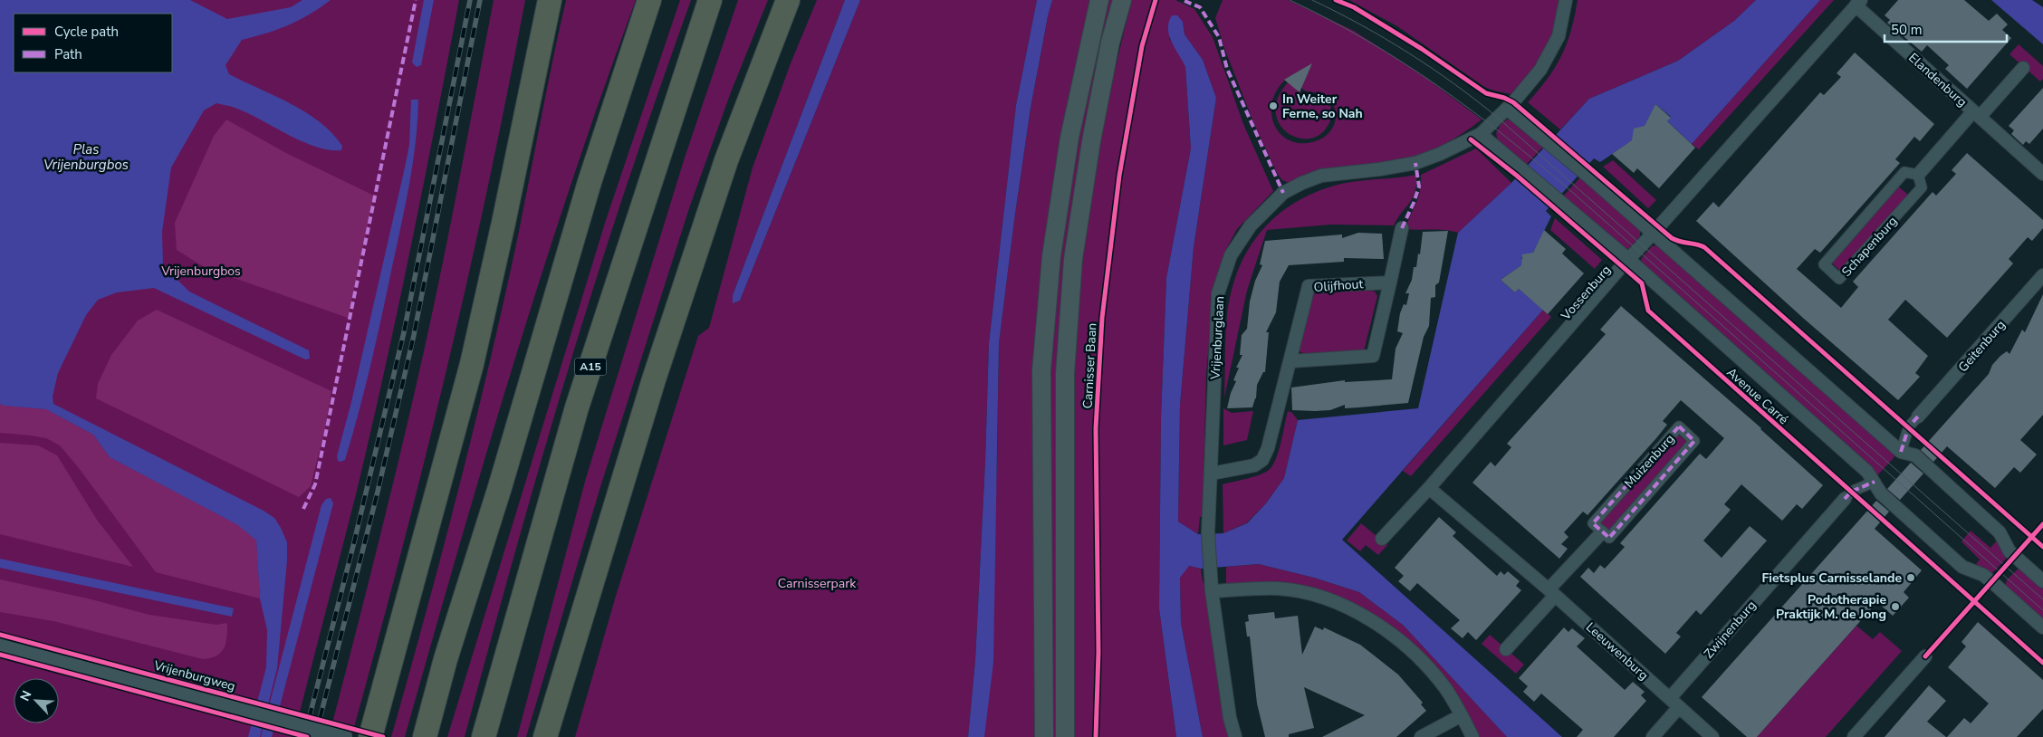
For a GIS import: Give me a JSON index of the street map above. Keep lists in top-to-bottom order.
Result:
{
  "streets": {
    "highway": ["A15"],
    "main road": ["Carnisser Baan"],
    "street": [
      "Elandenburg",
      "Schapenburg",
      "Olijfhout",
      "Vossenburg",
      "Vrijenburglaan",
      "Geitenburg",
      "Avenue Carré",
      "Muizenburg",
      "Zwijnenburg",
      "Leeuwenburg",
      "Vrijenburgweg"
    ]
  },
  "crossings": [
    ["Elandenburg", "Vossenburg"],
    ["Olijfhout", "Vrijenburglaan"],
    ["Vossenburg", "Avenue Carré"],
    ["Vossenburg", "Leeuwenburg"],
    ["Vrijenburglaan", "Avenue Carré"],
    ["Zwijnenburg", "Leeuwenburg"]
  ],
  "water": ["Plas Vrijenburgbos"],
  "parks": ["Vrijenburgbos", "Carnisserpark"],
  "places": ["In Weiter Ferne, so Nah", "Fietsplus Carnisselande", "Podotherapie Praktijk M. de Jong"],
  "legend": ["Cycle path", "Path"],
  "scale_bar": "50 m",
  "north": "top left"
}
